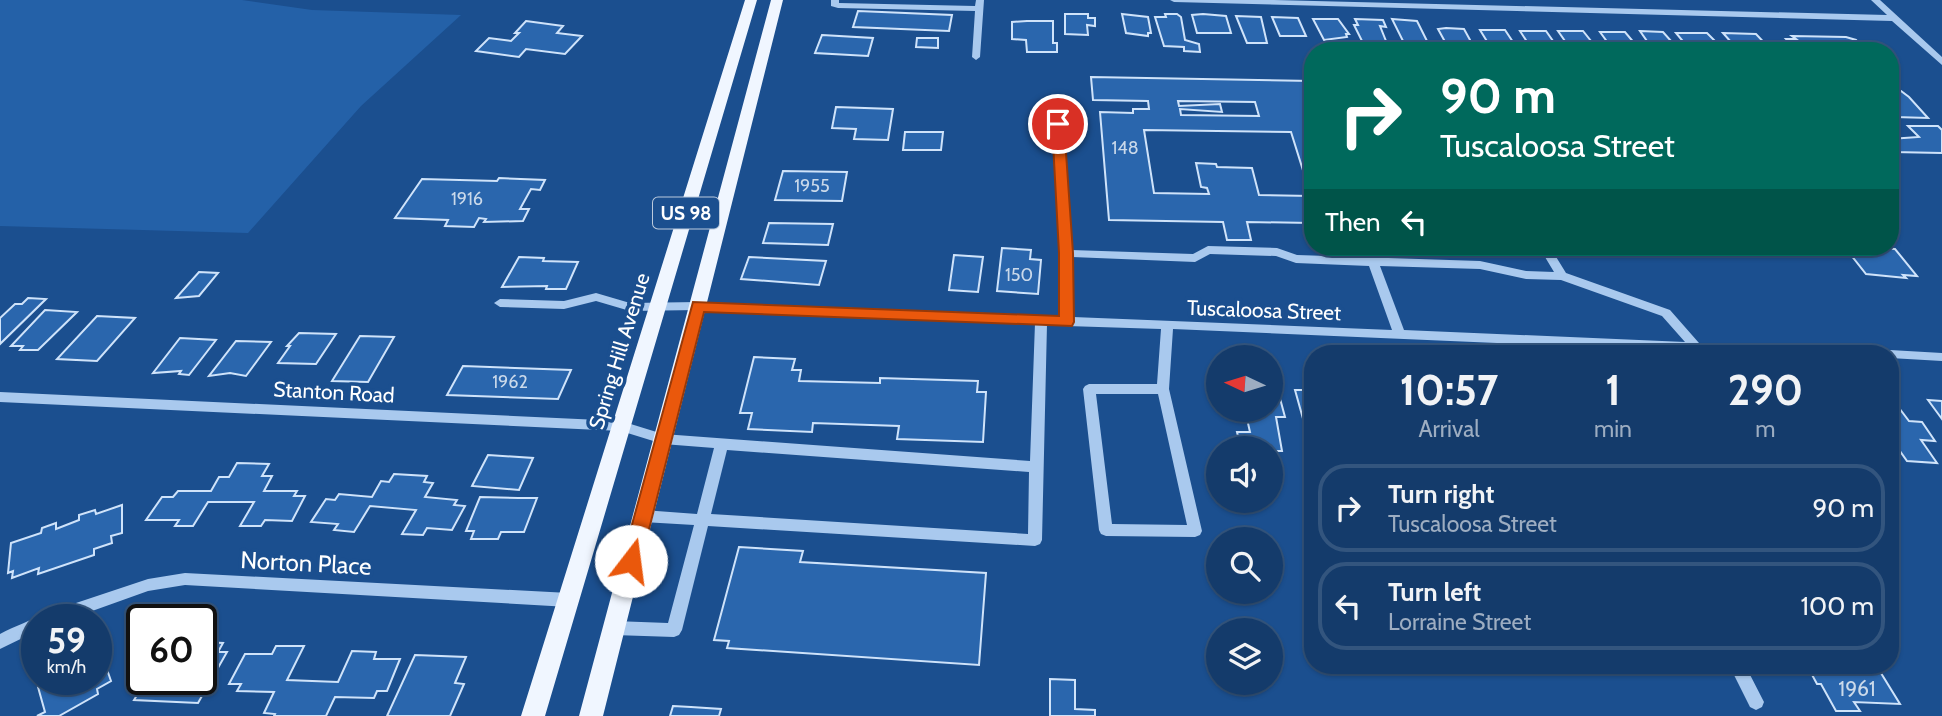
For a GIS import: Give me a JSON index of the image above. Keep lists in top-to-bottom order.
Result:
{
  "streets": {
    "main road": ["US 98", "Spring Hill Avenue"],
    "street": ["Tuscaloosa Street", "Stanton Road", "Norton Place"]
  },
  "crossings": [
    ["US 98", "Tuscaloosa Street"],
    ["US 98", "Stanton Road"],
    ["Tuscaloosa Street", "Spring Hill Avenue"],
    ["Spring Hill Avenue", "Stanton Road"],
    ["Spring Hill Avenue", "Norton Place"]
  ],
  "house_numbers": [
    "148",
    "1955",
    "1916",
    "150",
    "1962",
    "1961"
  ],
  "north": "left",
  "page": {
    "turn": ["90 m", "Tuscaloosa Street"],
    "then": "Then",
    "eta": [
      "10:57",
      "Arrival",
      "1",
      "min",
      "290",
      "m"
    ],
    "list": [
      {
        "name": "Turn right",
        "note": "Tuscaloosa Street",
        "value": "90 m"
      },
      {
        "name": "Turn left",
        "note": "Lorraine Street",
        "value": "100 m"
      }
    ],
    "speed": "59 km/h",
    "limit": "60"
  }
}
